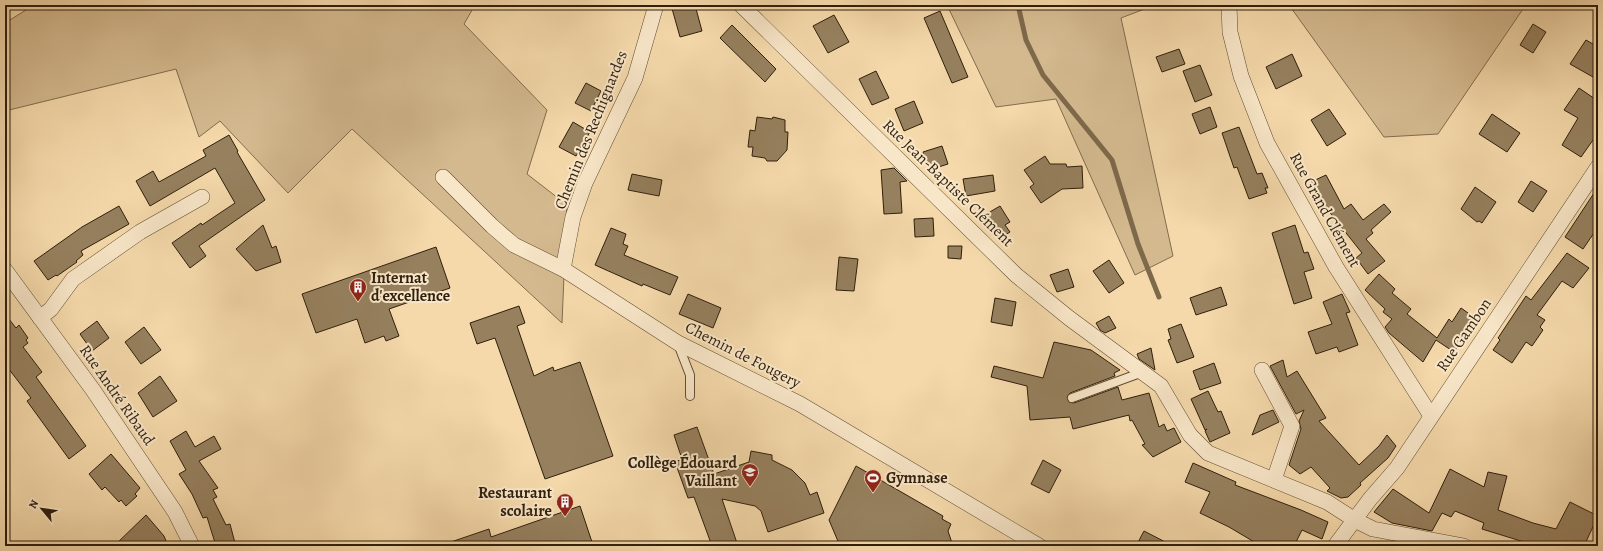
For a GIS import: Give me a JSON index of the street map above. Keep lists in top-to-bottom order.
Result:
{
  "streets": {
    "street": [
      "Chemin des Rechignardes",
      "Rue Jean-Baptiste Clément",
      "Rue Grand Clément",
      "Rue Gambon",
      "Chemin de Fougery",
      "Rue André Ribaud"
    ]
  },
  "crossings": [
    ["Chemin des Rechignardes", "Chemin de Fougery"],
    ["Rue Jean-Baptiste Clément", "Rue Gambon"],
    ["Rue Grand Clément", "Rue Gambon"]
  ],
  "places": {
    "building": ["Internat d'excellence", "Restaurant scolaire"],
    "school or university": ["Collège Édouard Vaillant"],
    "sports": ["Gymnase"]
  },
  "north": "top left"
}
